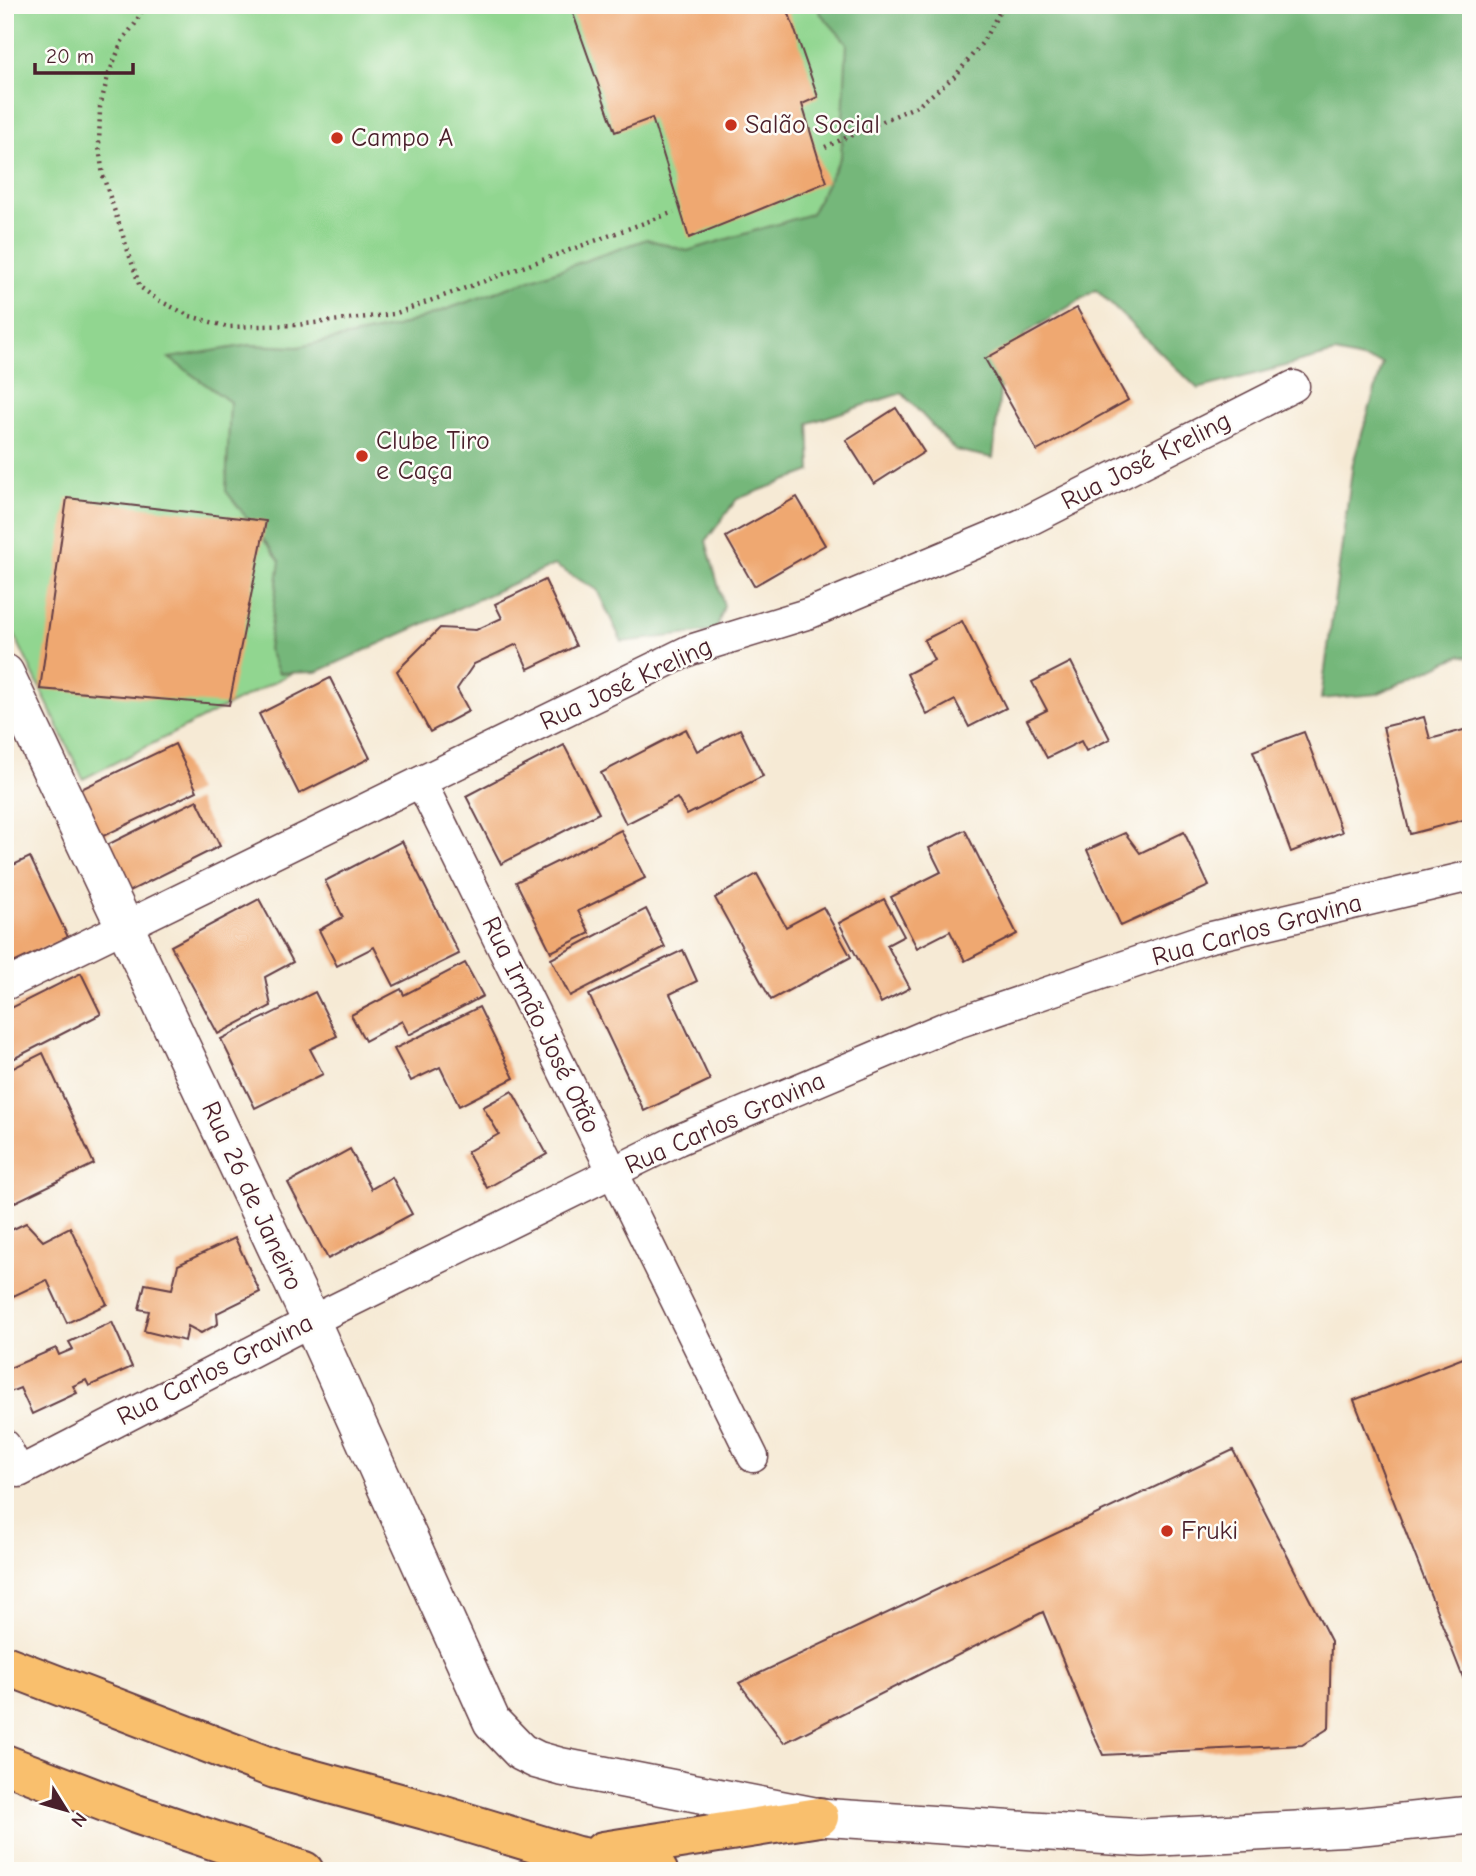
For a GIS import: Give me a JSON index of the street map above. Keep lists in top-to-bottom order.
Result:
{
  "streets": {
    "street": [
      "Rua José Kreling",
      "Rua Carlos Gravina",
      "Rua Irmão José Otão",
      "Rua 26 de Janeiro"
    ]
  },
  "crossings": [
    ["Rua José Kreling", "Rua Irmão José Otão"],
    ["Rua José Kreling", "Rua 26 de Janeiro"],
    ["Rua Carlos Gravina", "Rua Irmão José Otão"],
    ["Rua Carlos Gravina", "Rua 26 de Janeiro"]
  ],
  "places": [
    "Salão Social",
    "Campo A",
    "Clube Tiro e Caça",
    "Fruki"
  ],
  "scale_bar": "20 m",
  "north": "bottom right"
}
